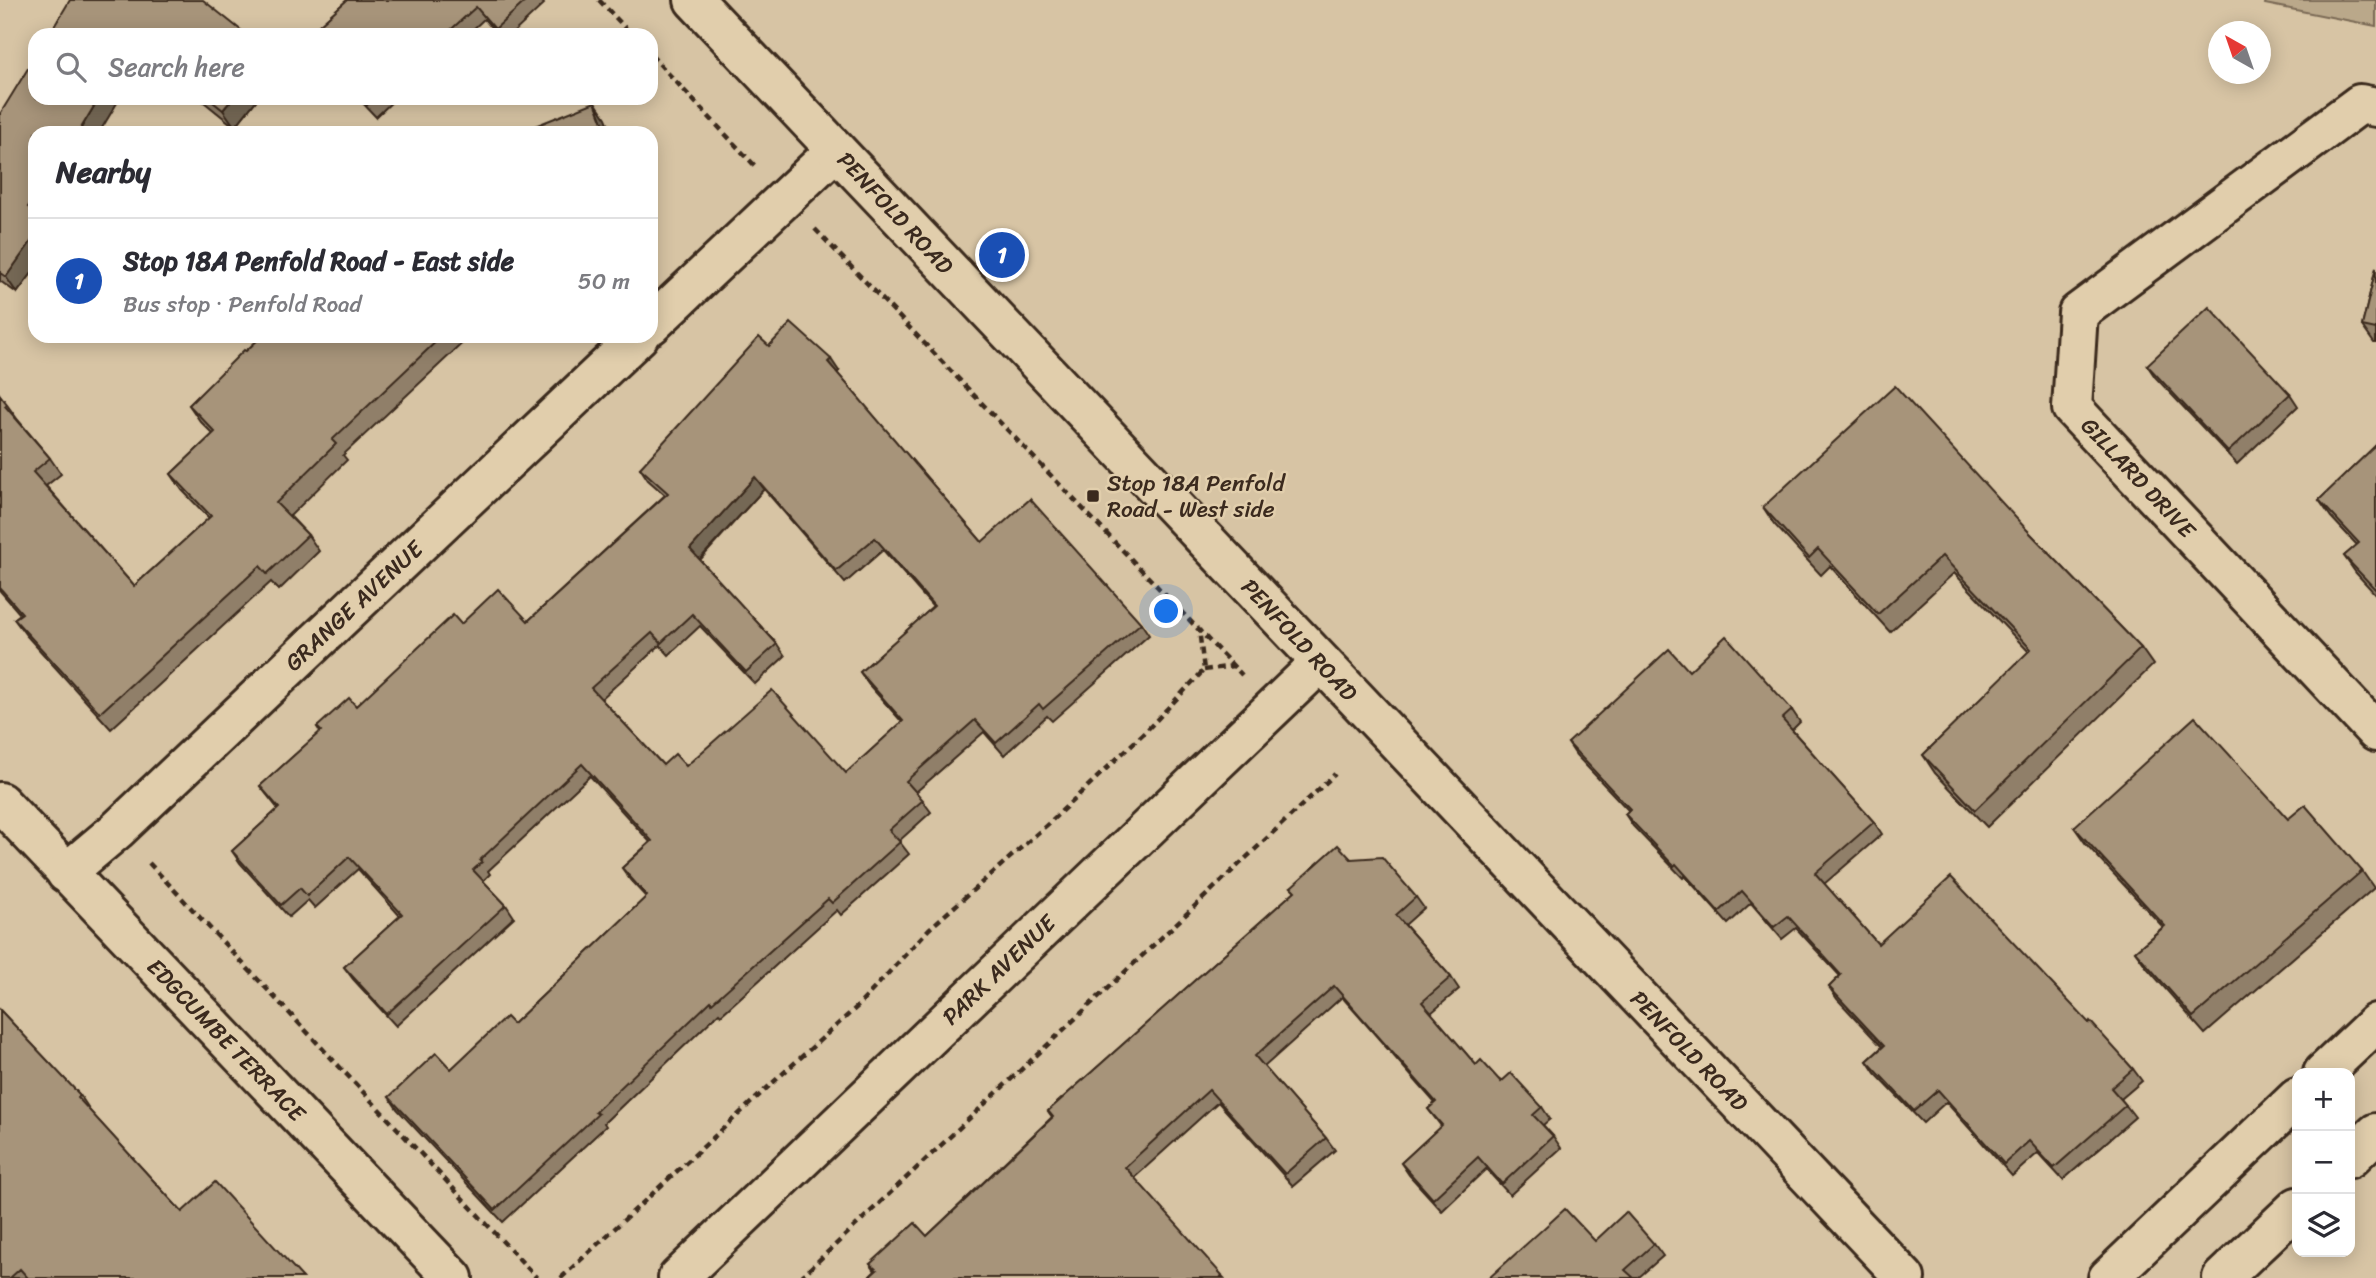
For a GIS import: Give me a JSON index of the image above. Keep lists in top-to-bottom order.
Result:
{
  "streets": {
    "street": [
      "PENFOLD ROAD",
      "GILLARD DRIVE",
      "GRANGE AVENUE",
      "PARK AVENUE",
      "EDGCUMBE TERRACE"
    ]
  },
  "crossings": [
    ["PENFOLD ROAD", "PARK AVENUE"],
    ["GRANGE AVENUE", "EDGCUMBE TERRACE"]
  ],
  "places": {
    "transit": ["Stop 18A Penfold Road - West side"]
  },
  "north": "top left",
  "page": {
    "search": "Search here",
    "heading": "Nearby",
    "list": [
      {
        "mark": "1",
        "name": "Stop 18A Penfold Road - East side",
        "note": "Bus stop · Penfold Road",
        "value": "50 m"
      }
    ],
    "pins": "1",
    "map_buttons": ["+", "−"]
  }
}
